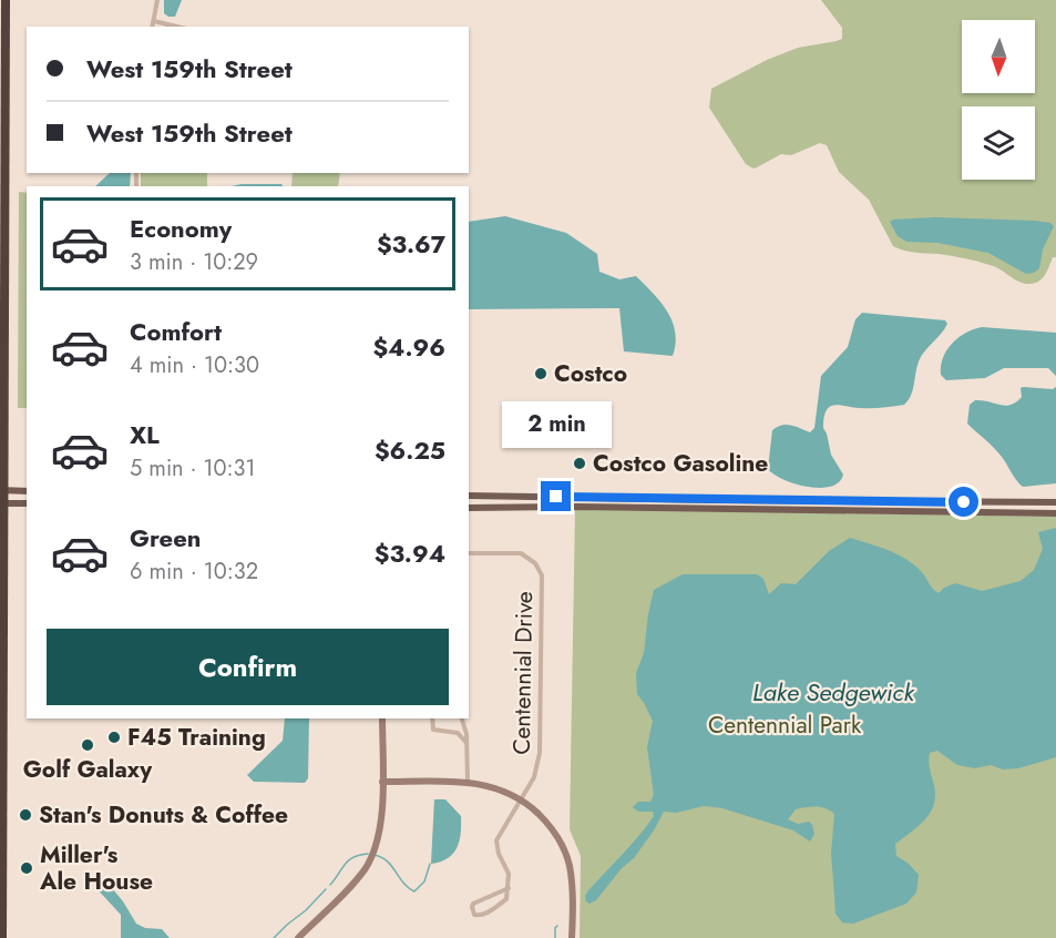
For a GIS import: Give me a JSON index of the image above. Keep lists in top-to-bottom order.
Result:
{
  "streets": {
    "street": ["Centennial Drive"]
  },
  "water": ["Lake Sedgewick"],
  "parks": ["Centennial Park"],
  "places": [
    "Costco",
    "Costco Gasoline",
    "F45 Training",
    "Golf Galaxy",
    "Stan's Donuts & Coffee",
    "Miller's Ale House"
  ],
  "north": "bottom",
  "page": {
    "banner": ["West 159th Street", "West 159th Street"],
    "list": [
      {
        "name": "Economy",
        "note": "3 min · 10:29",
        "value": "$3.67"
      },
      {
        "name": "Comfort",
        "note": "4 min · 10:30",
        "value": "$4.96"
      },
      {
        "name": "XL",
        "note": "5 min · 10:31",
        "value": "$6.25"
      },
      {
        "name": "Green",
        "note": "6 min · 10:32",
        "value": "$3.94"
      }
    ],
    "bubble": "2 min",
    "buttons": "Confirm"
  }
}
